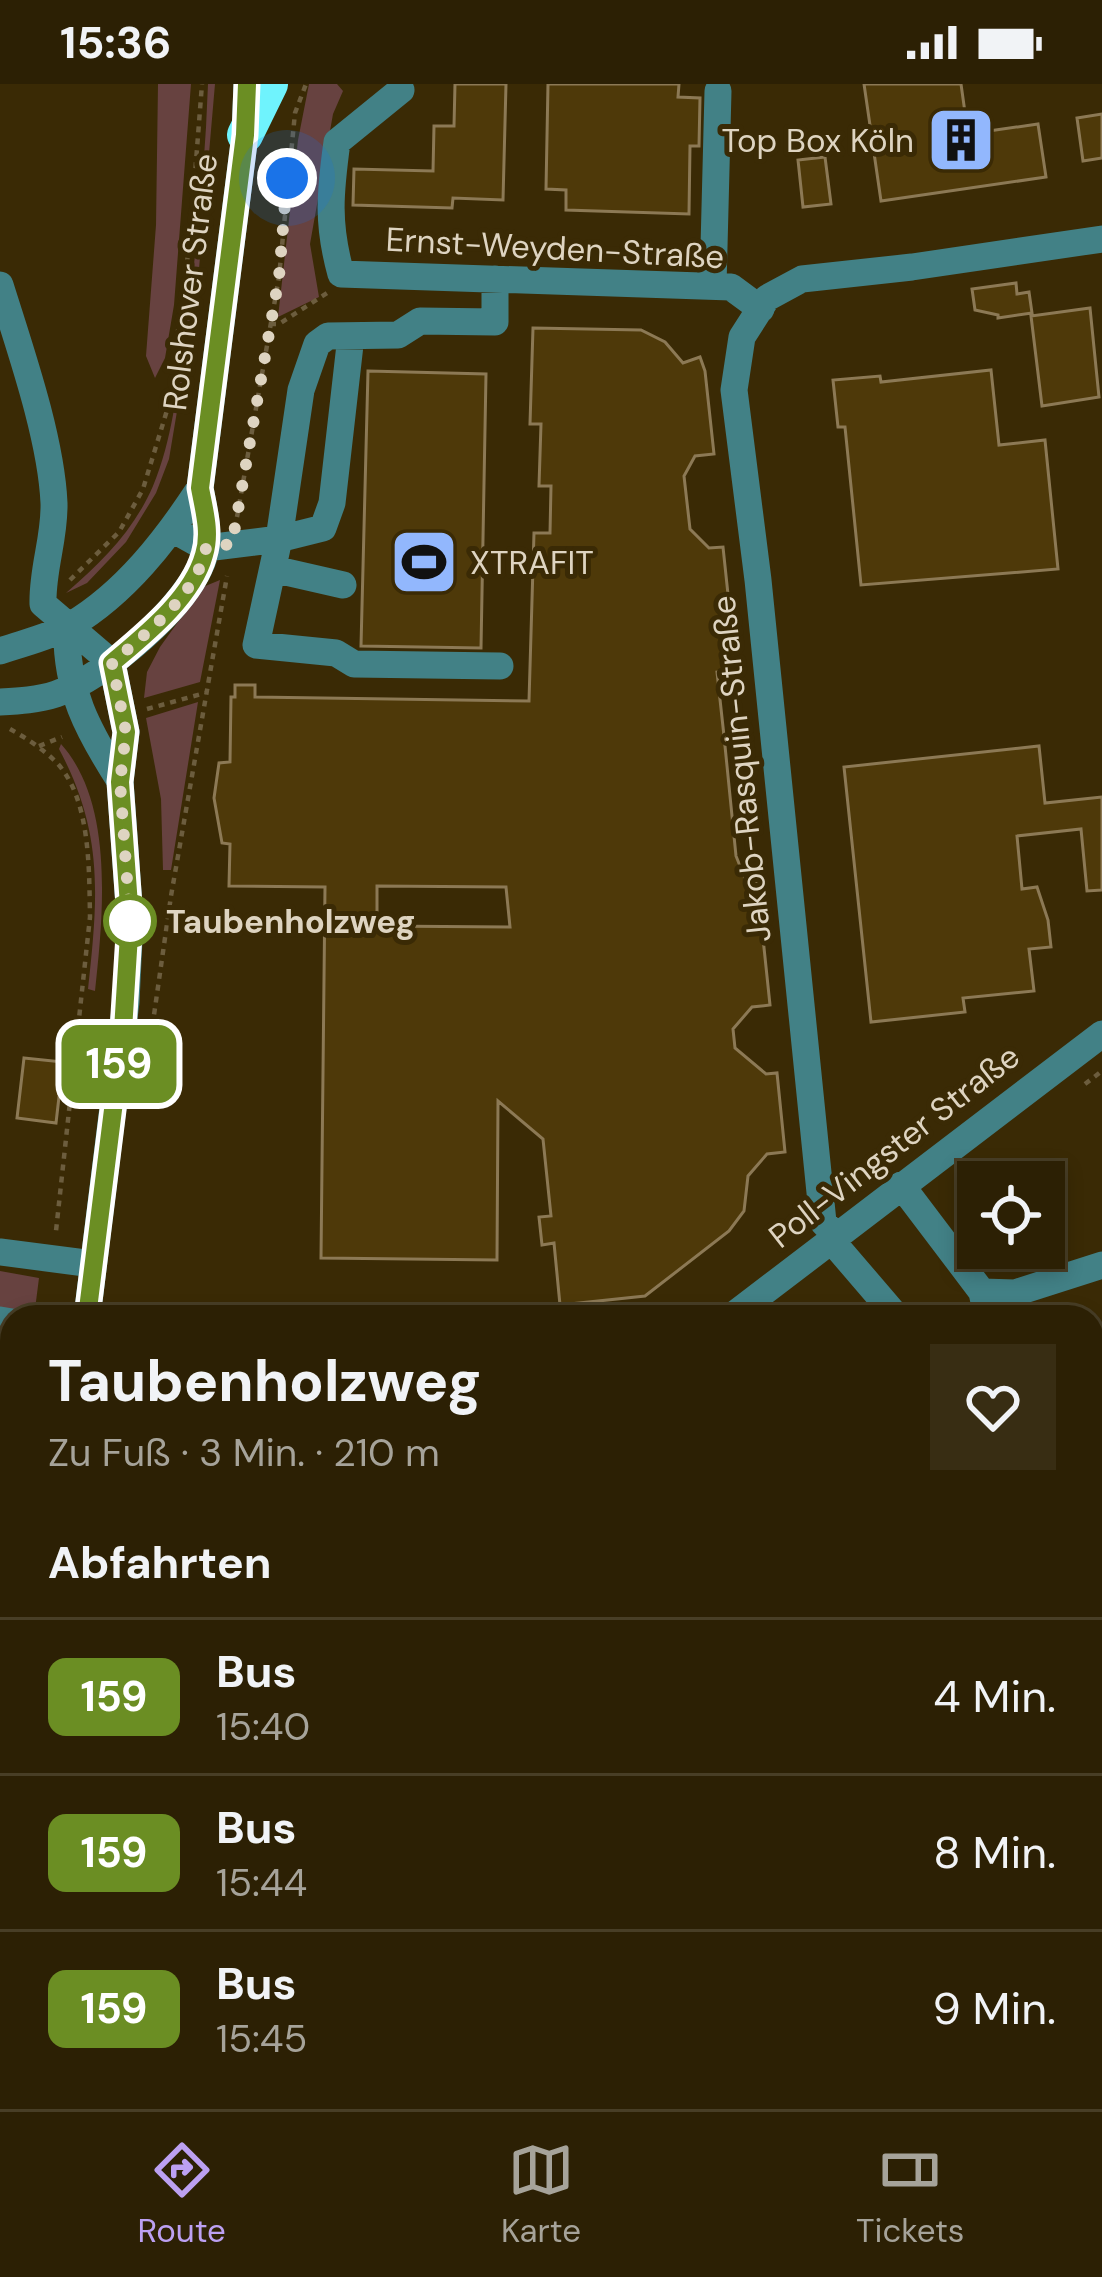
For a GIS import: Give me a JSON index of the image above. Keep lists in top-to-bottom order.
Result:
{
  "streets": {
    "street": [
      "Ernst-Weyden-Straße",
      "Rolshover Straße",
      "Jakob-Rasquin-Straße",
      "Poll-Vingster Straße"
    ]
  },
  "crossings": [
    ["Ernst-Weyden-Straße", "Jakob-Rasquin-Straße"],
    ["Jakob-Rasquin-Straße", "Poll-Vingster Straße"]
  ],
  "places": {
    "building": ["Top Box Köln"],
    "sports": ["XTRAFIT"],
    "other": ["Taubenholzweg"]
  },
  "lines": ["bus line 159"],
  "page": {
    "status": "15:36",
    "on_map": "159",
    "heading": [
      ["Taubenholzweg", "Zu Fuß · 3 Min. · 210 m"],
      "Abfahrten"
    ],
    "list": [
      {
        "mark": "159",
        "name": "Bus",
        "note": "15:40",
        "value": "4 Min."
      },
      {
        "mark": "159",
        "name": "Bus",
        "note": "15:44",
        "value": "8 Min."
      },
      {
        "mark": "159",
        "name": "Bus",
        "note": "15:45",
        "value": "9 Min."
      }
    ],
    "tabs": ["Route", "Karte", "Tickets"]
  }
}
